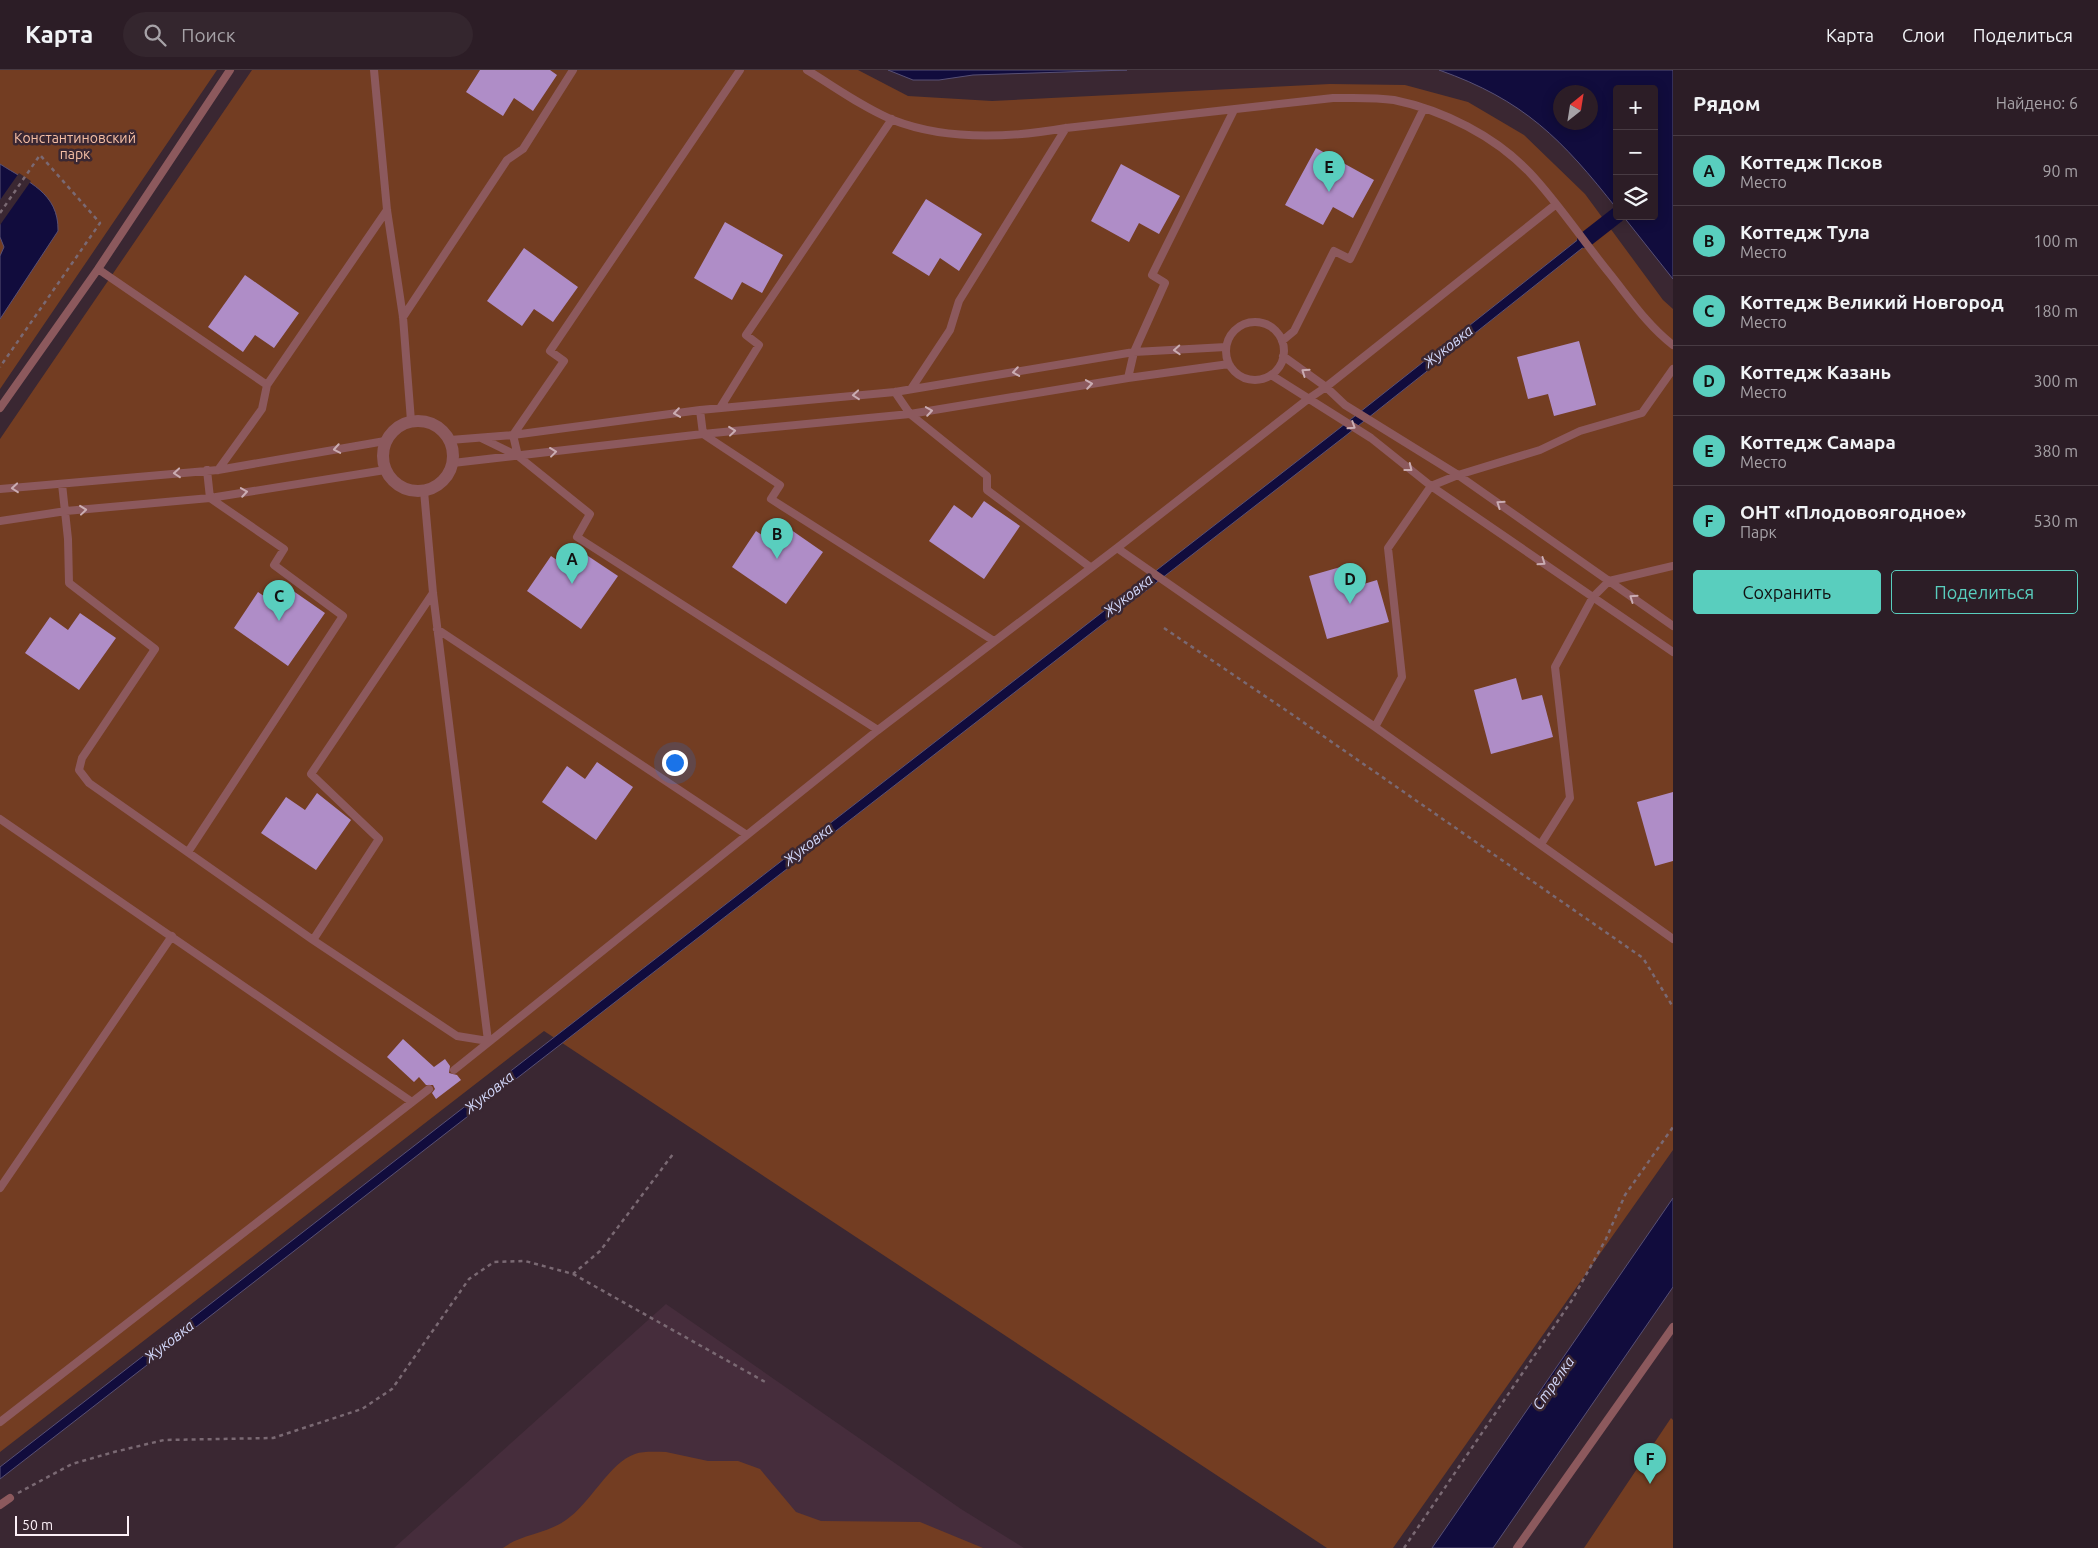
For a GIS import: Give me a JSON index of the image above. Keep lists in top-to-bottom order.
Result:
{
  "water": ["Жуковка", "Стрелка"],
  "parks": ["Константиновский парк"],
  "scale_bar": "50 m",
  "north": "top right",
  "page": {
    "header": "Карта",
    "search": "Поиск",
    "nav": ["Карта", "Слои", "Поделиться"],
    "heading": ["Рядом", "Найдено: 6"],
    "map_buttons": ["+", "−"],
    "list": [
      {
        "mark": "A",
        "name": "Коттедж Псков",
        "note": "Место",
        "value": "90 m"
      },
      {
        "mark": "B",
        "name": "Коттедж Тула",
        "note": "Место",
        "value": "100 m"
      },
      {
        "mark": "C",
        "name": "Коттедж Великий Новгород",
        "note": "Место",
        "value": "180 m"
      },
      {
        "mark": "D",
        "name": "Коттедж Казань",
        "note": "Место",
        "value": "300 m"
      },
      {
        "mark": "E",
        "name": "Коттедж Самара",
        "note": "Место",
        "value": "380 m"
      },
      {
        "mark": "F",
        "name": "ОНТ «Плодовоягодное»",
        "note": "Парк",
        "value": "530 m"
      }
    ],
    "pins": [
      "E",
      "B",
      "A",
      "D",
      "C",
      "F"
    ],
    "buttons": ["Сохранить", "Поделиться"],
    "scale": "50 m"
  }
}
